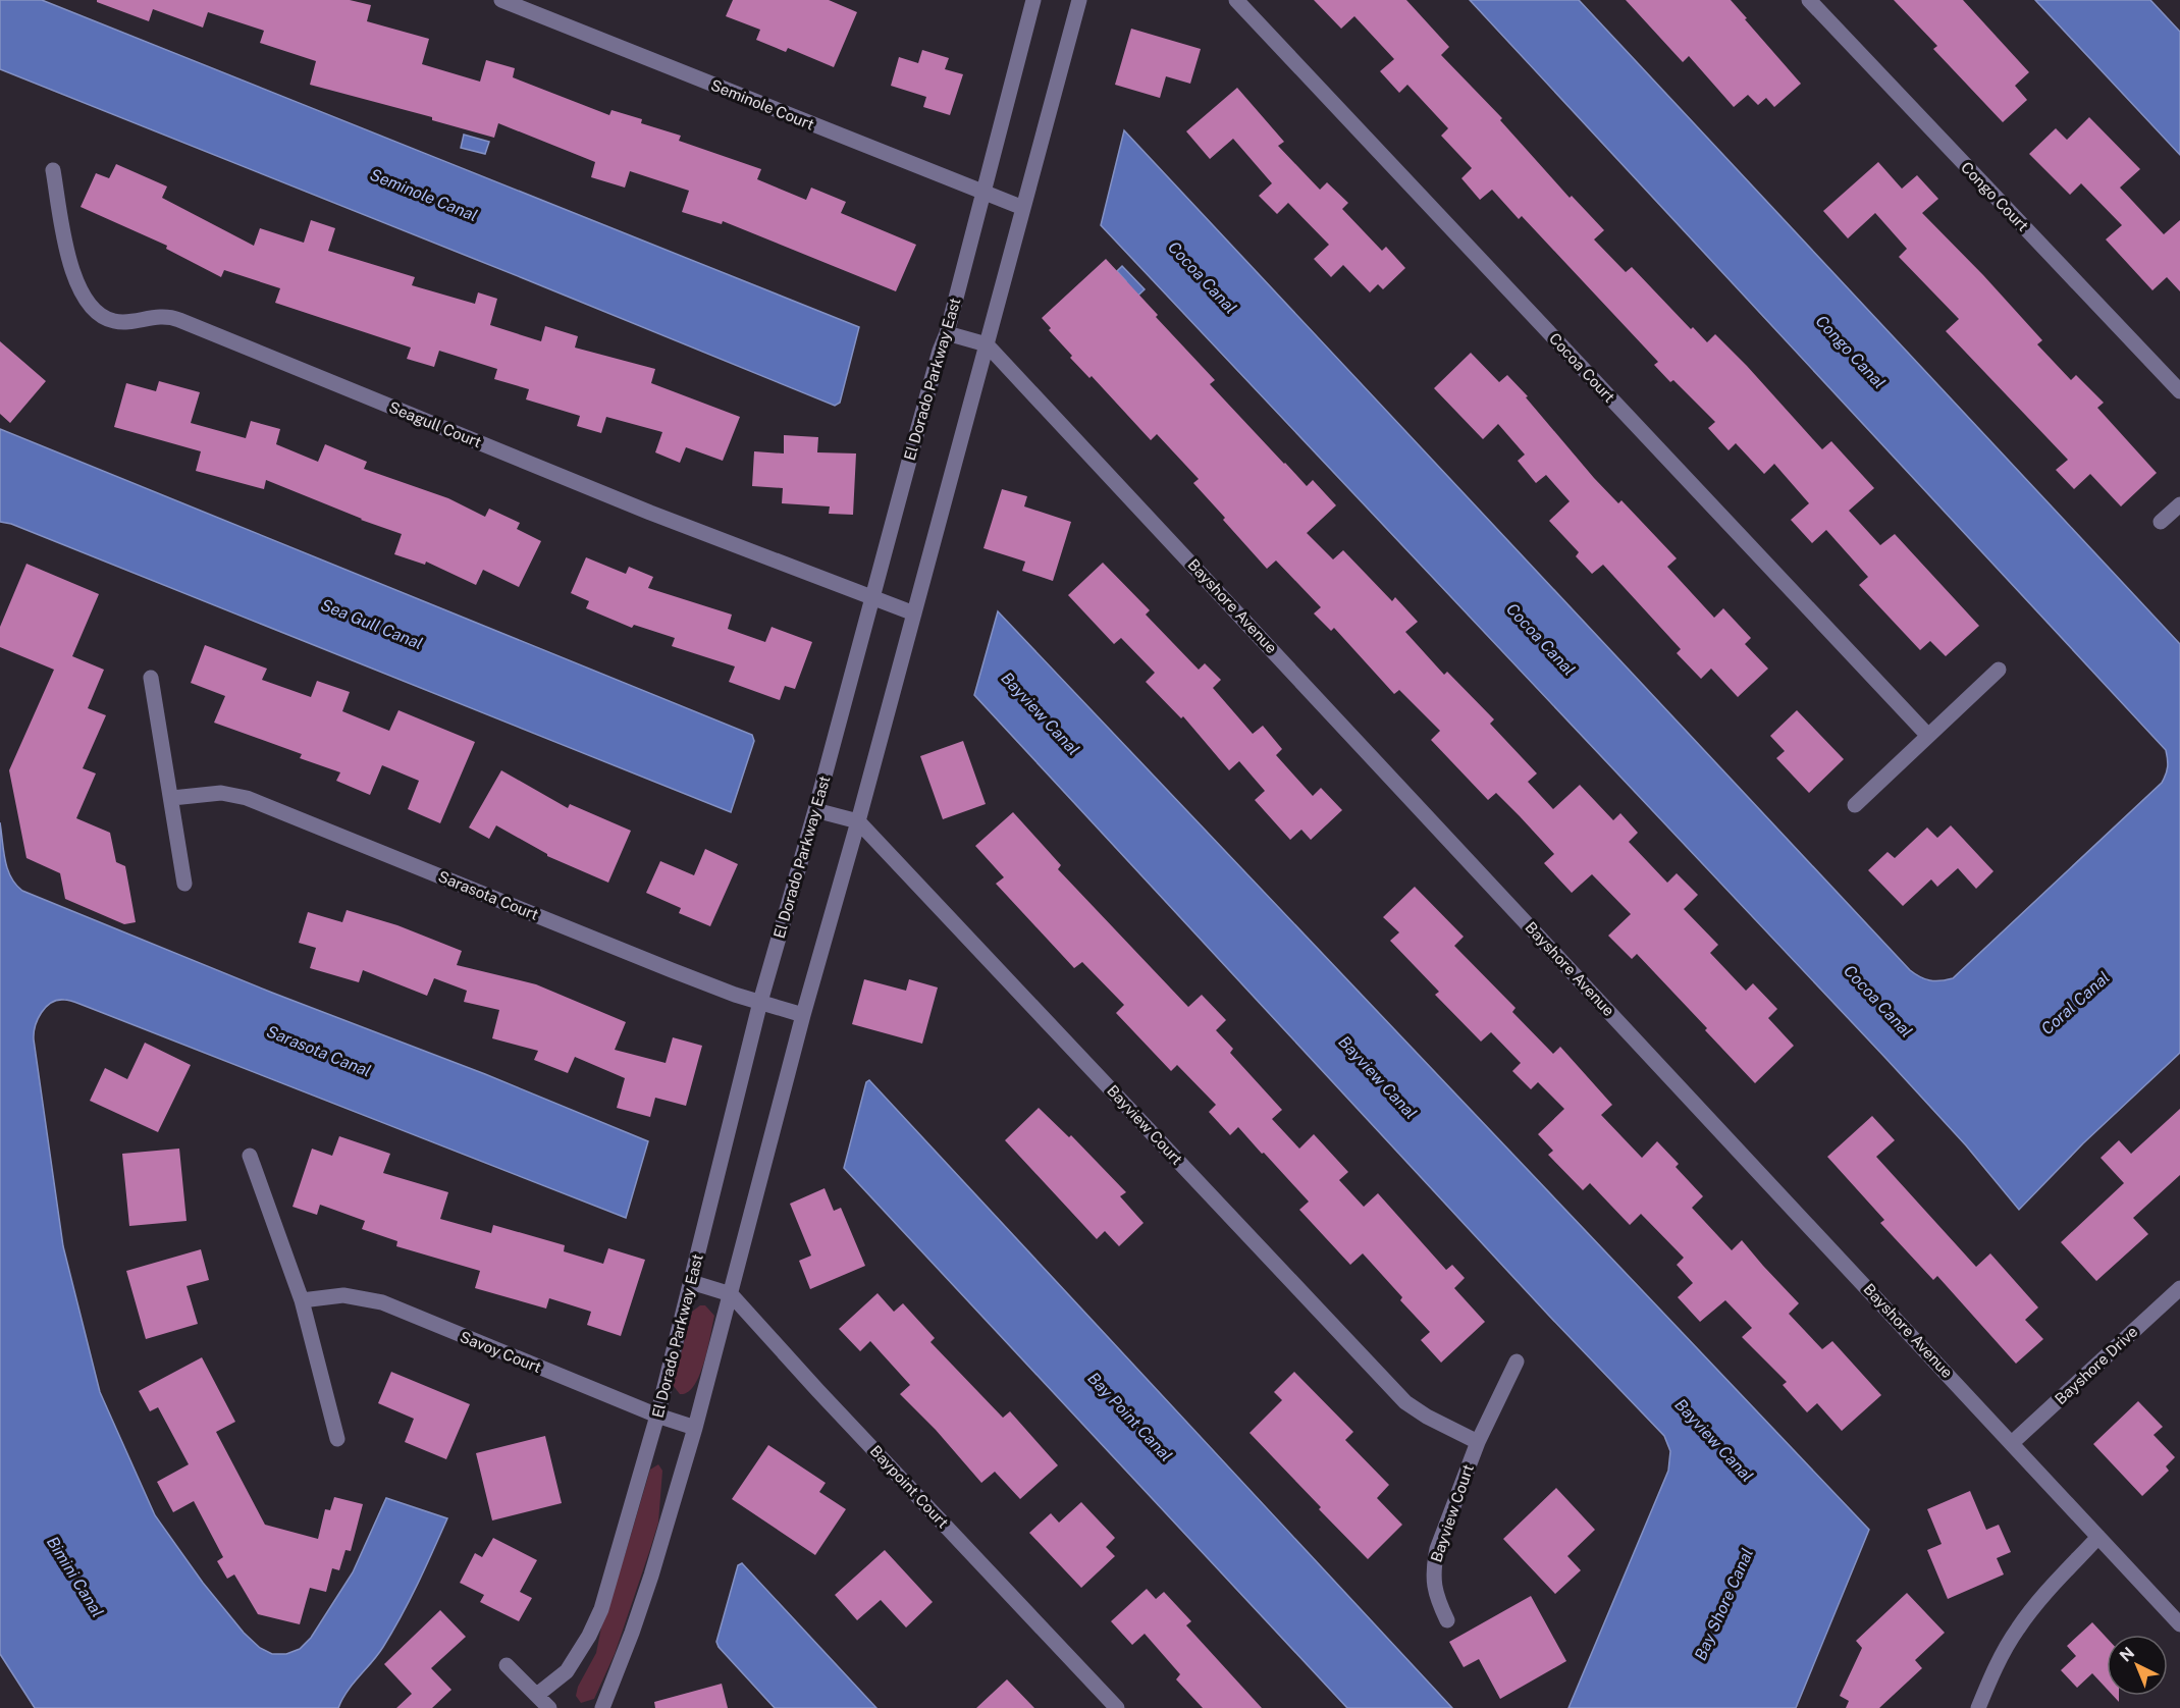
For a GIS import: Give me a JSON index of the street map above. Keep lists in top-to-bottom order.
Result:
{
  "streets": {
    "street": [
      "Seminole Court",
      "Congo Court",
      "Cocoa Court",
      "El Dorado Parkway East",
      "Seagull Court",
      "Bayshore Avenue",
      "Sarasota Court",
      "Bayview Court",
      "Savoy Court",
      "Bayshore Drive",
      "Baypoint Court"
    ]
  },
  "crossings": [
    ["Seminole Court", "El Dorado Parkway East"],
    ["El Dorado Parkway East", "Seagull Court"],
    ["El Dorado Parkway East", "Sarasota Court"],
    ["El Dorado Parkway East", "Savoy Court"],
    ["Bayshore Avenue", "Bayshore Drive"]
  ],
  "water": [
    "Seminole Canal",
    "Cocoa Canal",
    "Congo Canal",
    "Sea Gull Canal",
    "Bayview Canal",
    "Coral Canal",
    "Sarasota Canal",
    "Bay Point Canal",
    "Bimini Canal",
    "Bay Shore Canal"
  ],
  "north": "top left"
}
